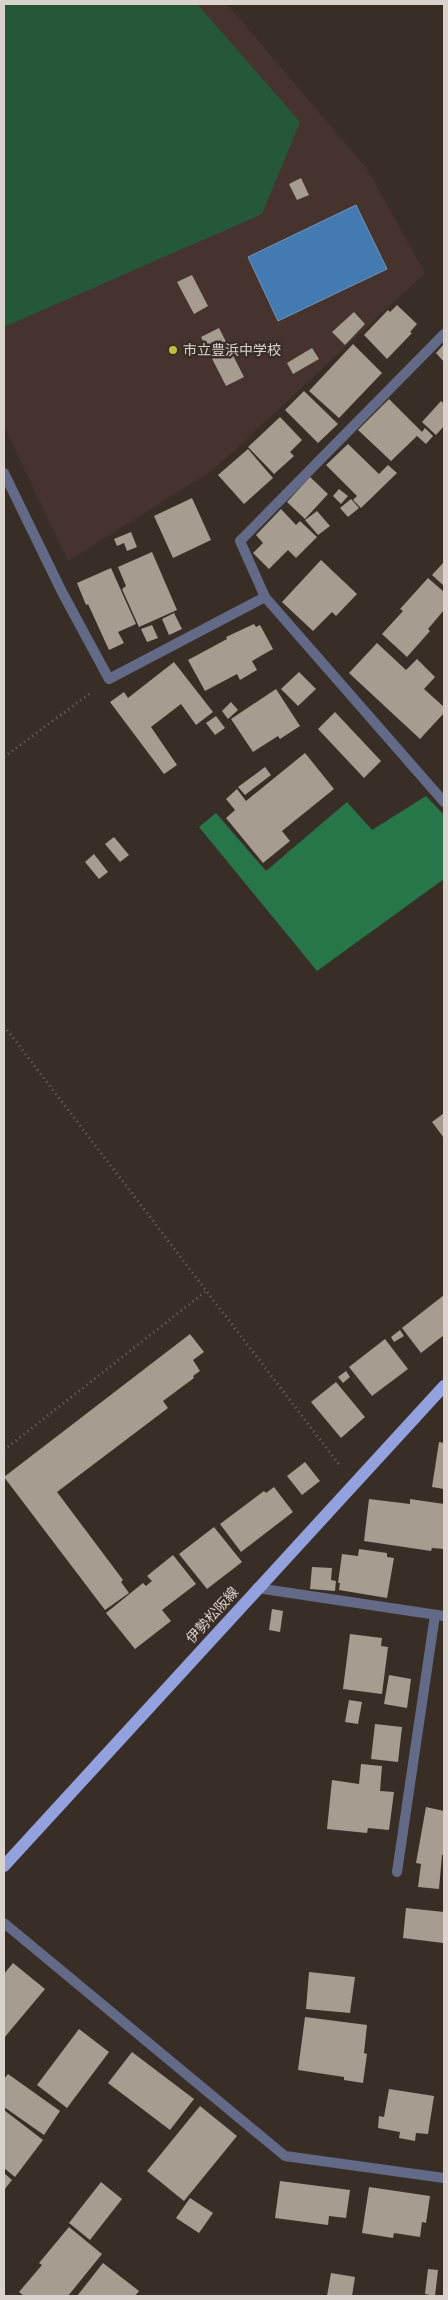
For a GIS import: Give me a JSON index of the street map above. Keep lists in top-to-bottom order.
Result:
{
  "streets": {
    "main road": ["伊勢松阪線"]
  },
  "places": ["市立豊浜中学校"]
}
